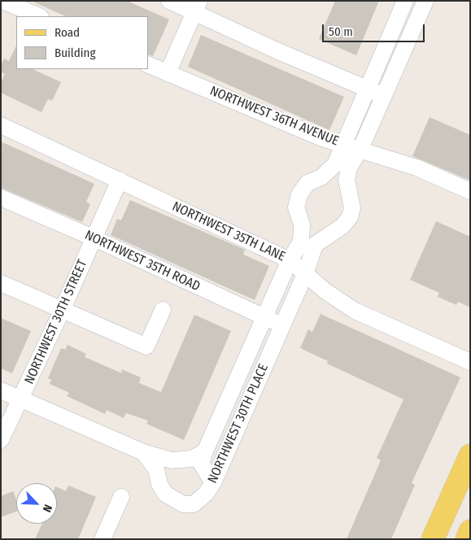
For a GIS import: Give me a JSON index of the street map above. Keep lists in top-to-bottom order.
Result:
{
  "streets": {
    "street": [
      "NORTHWEST 36TH AVENUE",
      "NORTHWEST 35TH LANE",
      "NORTHWEST 35TH ROAD",
      "NORTHWEST 30TH STREET",
      "NORTHWEST 30TH PLACE"
    ]
  },
  "crossings": [
    ["NORTHWEST 36TH AVENUE", "NORTHWEST 30TH PLACE"],
    ["NORTHWEST 35TH LANE", "NORTHWEST 30TH STREET"],
    ["NORTHWEST 35TH LANE", "NORTHWEST 30TH PLACE"],
    ["NORTHWEST 35TH ROAD", "NORTHWEST 30TH STREET"],
    ["NORTHWEST 35TH ROAD", "NORTHWEST 30TH PLACE"]
  ],
  "legend": ["Road", "Building"],
  "scale_bar": "50 m",
  "north": "bottom right"
}
